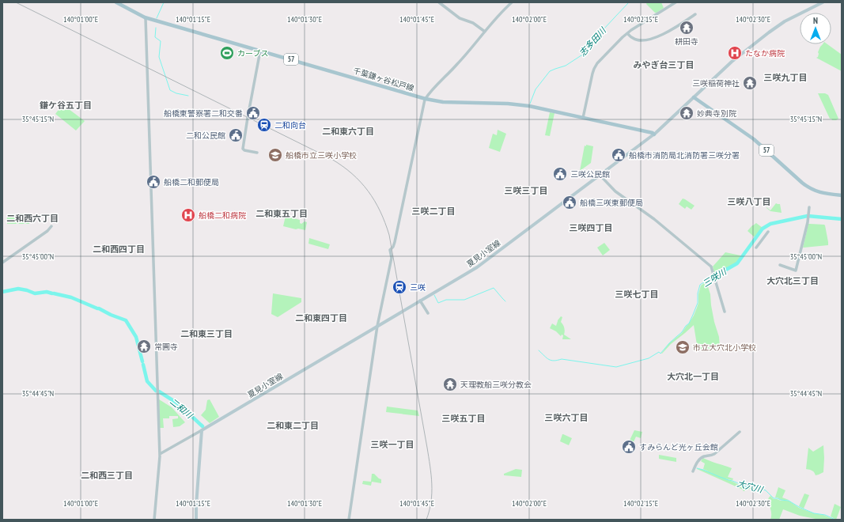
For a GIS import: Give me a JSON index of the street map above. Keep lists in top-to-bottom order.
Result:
{
  "streets": {
    "main road": ["57", "千葉鎌ヶ谷松戸線", "夏見小室線"]
  },
  "crossings": [
    ["57", "夏見小室線"],
    ["千葉鎌ヶ谷松戸線", "夏見小室線"]
  ],
  "districts": [
    "みやぎ台三丁目",
    "三咲九丁目",
    "鎌ケ谷五丁目",
    "二和東六丁目",
    "三咲三丁目",
    "三咲八丁目",
    "三咲二丁目",
    "二和東五丁目",
    "二和西六丁目",
    "三咲四丁目",
    "二和西四丁目",
    "大穴北三丁目",
    "三咲七丁目",
    "二和東四丁目",
    "二和東三丁目",
    "大穴北一丁目",
    "三咲六丁目",
    "三咲五丁目",
    "二和東二丁目",
    "三咲一丁目",
    "二和西三丁目"
  ],
  "water": [
    "志多田川",
    "三咲川",
    "二和川",
    "大穴川"
  ],
  "places": {
    "temple": [
      "耕田寺",
      "三咲稲荷神社",
      "妙典寺別院",
      "常圓寺",
      "天理教船三咲分教会"
    ],
    "sports": ["カーブス"],
    "hospital": ["たなか病院", "船橋二和病院"],
    "public building": [
      "船橋東警察署二和交番",
      "二和公民館",
      "船橋市消防局北消防署三咲分署",
      "三咲公民館",
      "船橋二和郵便局",
      "船橋三咲東郵便局",
      "すみらんど光ヶ丘会館"
    ],
    "station": ["二和向台", "三咲"],
    "school or university": ["船橋市立三咲小学校", "市立大穴北小学校"]
  },
  "north": "top",
  "coordinates": [
    "140°01'00\"E",
    "140°01'15\"E",
    "140°01'30\"E",
    "140°01'45\"E",
    "140°02'00\"E",
    "140°02'15\"E",
    "140°02'30\"E",
    "35°45'15\"N",
    "35°45'00\"N",
    "35°44'45\"N"
  ]
}
